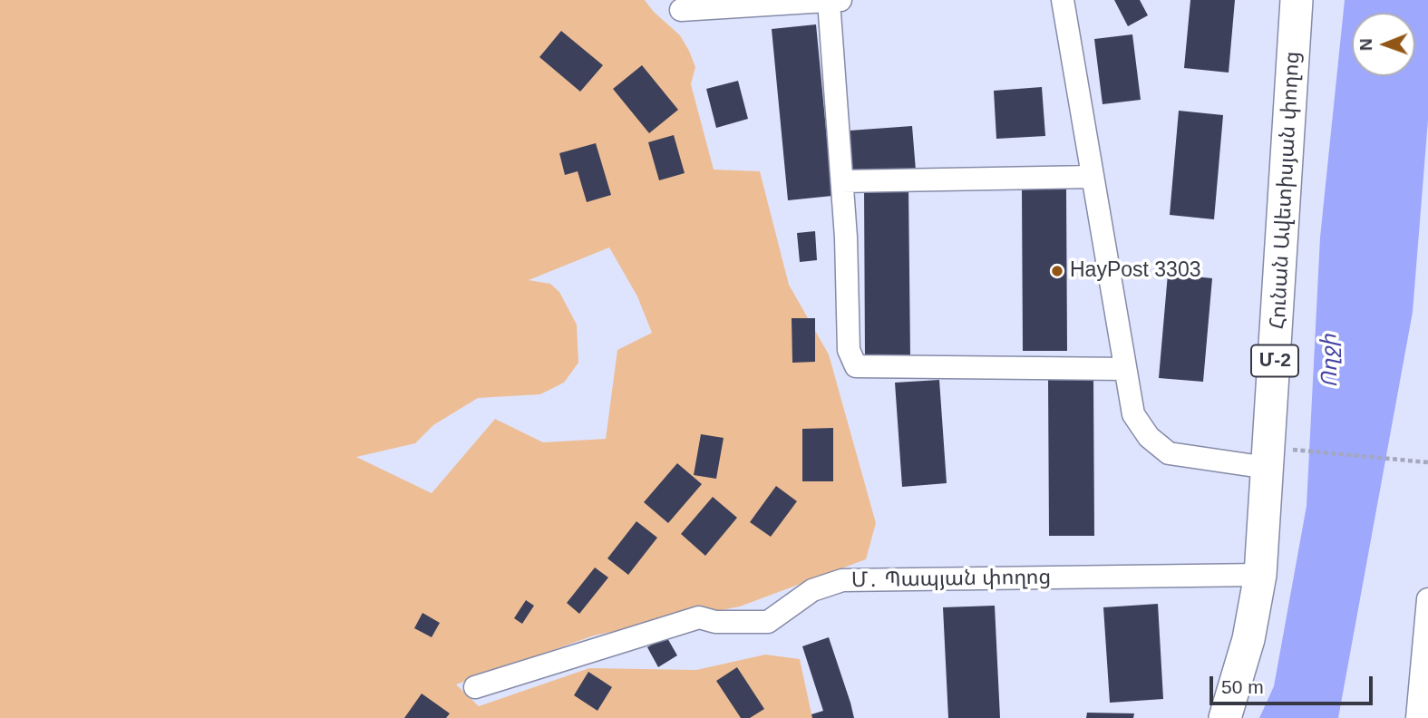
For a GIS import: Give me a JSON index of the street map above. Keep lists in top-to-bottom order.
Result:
{
  "streets": {
    "highway": ["Հունան Ավետիսյան փողոց", "Մ-2"],
    "street": ["Մ․ Պապյան փողոց"]
  },
  "crossings": [
    ["Հունան Ավետիսյան փողոց", "Մ․ Պապյան փողոց"]
  ],
  "water": ["Ողջի"],
  "places": ["HayPost 3303"],
  "scale_bar": "50 m",
  "north": "left"
}
